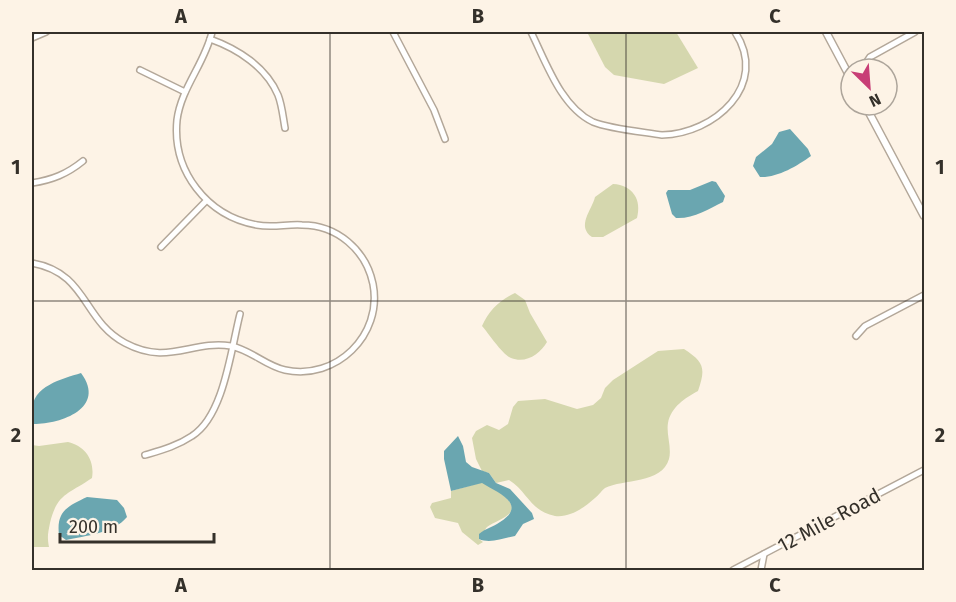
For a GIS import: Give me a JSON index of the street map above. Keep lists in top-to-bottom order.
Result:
{
  "streets": {
    "street": ["12 Mile Road"]
  },
  "scale_bar": "200 m",
  "north": "bottom right",
  "grid": {
    "columns": ["A", "B", "C"],
    "rows": ["1", "2"]
  }
}
